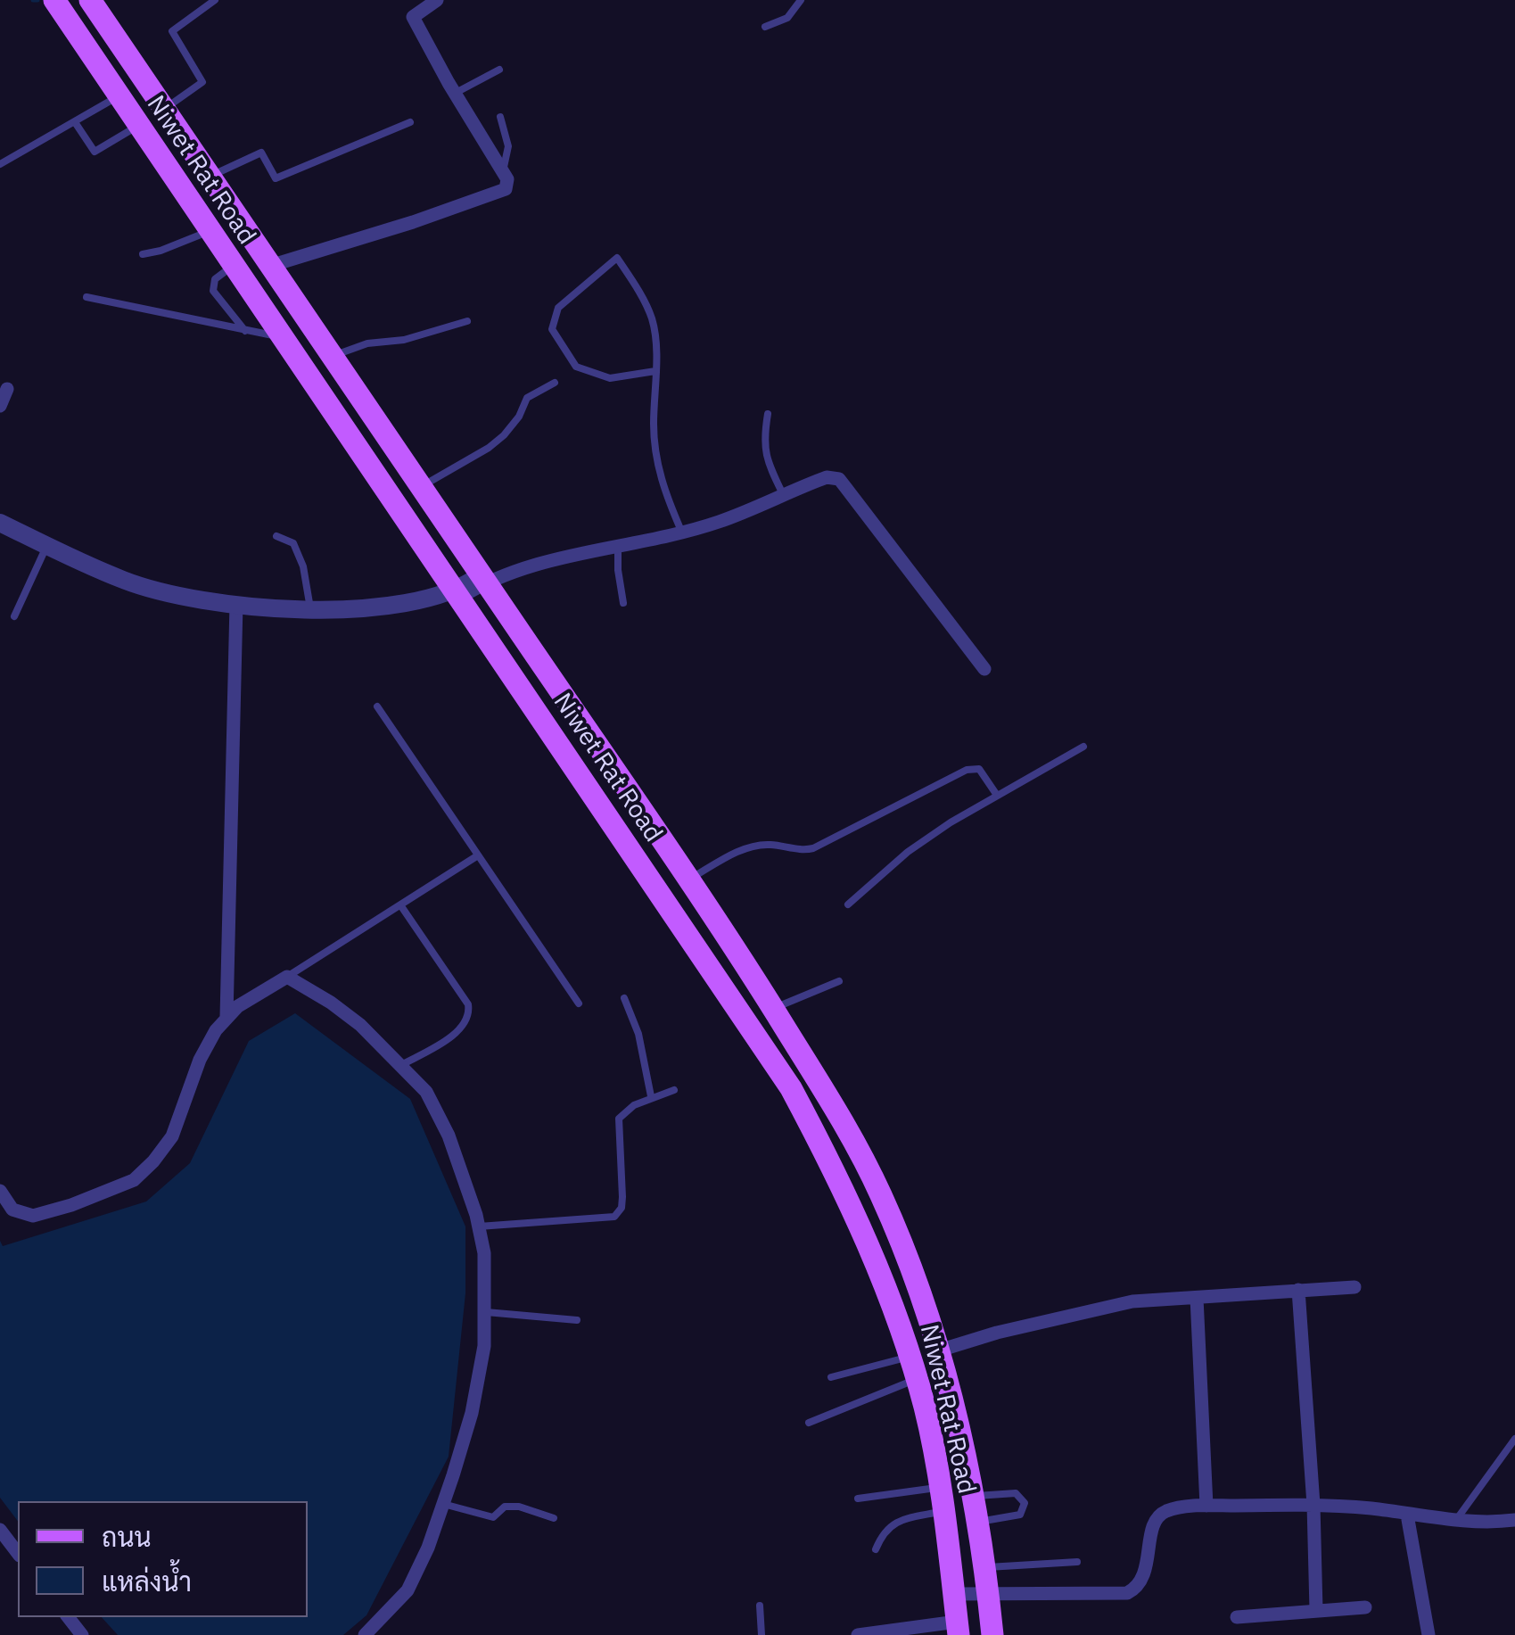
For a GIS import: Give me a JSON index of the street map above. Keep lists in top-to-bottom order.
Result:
{
  "streets": {
    "main road": ["Niwet Rat Road"]
  },
  "legend": ["ถนน", "แหล่งน้ำ"]
}
